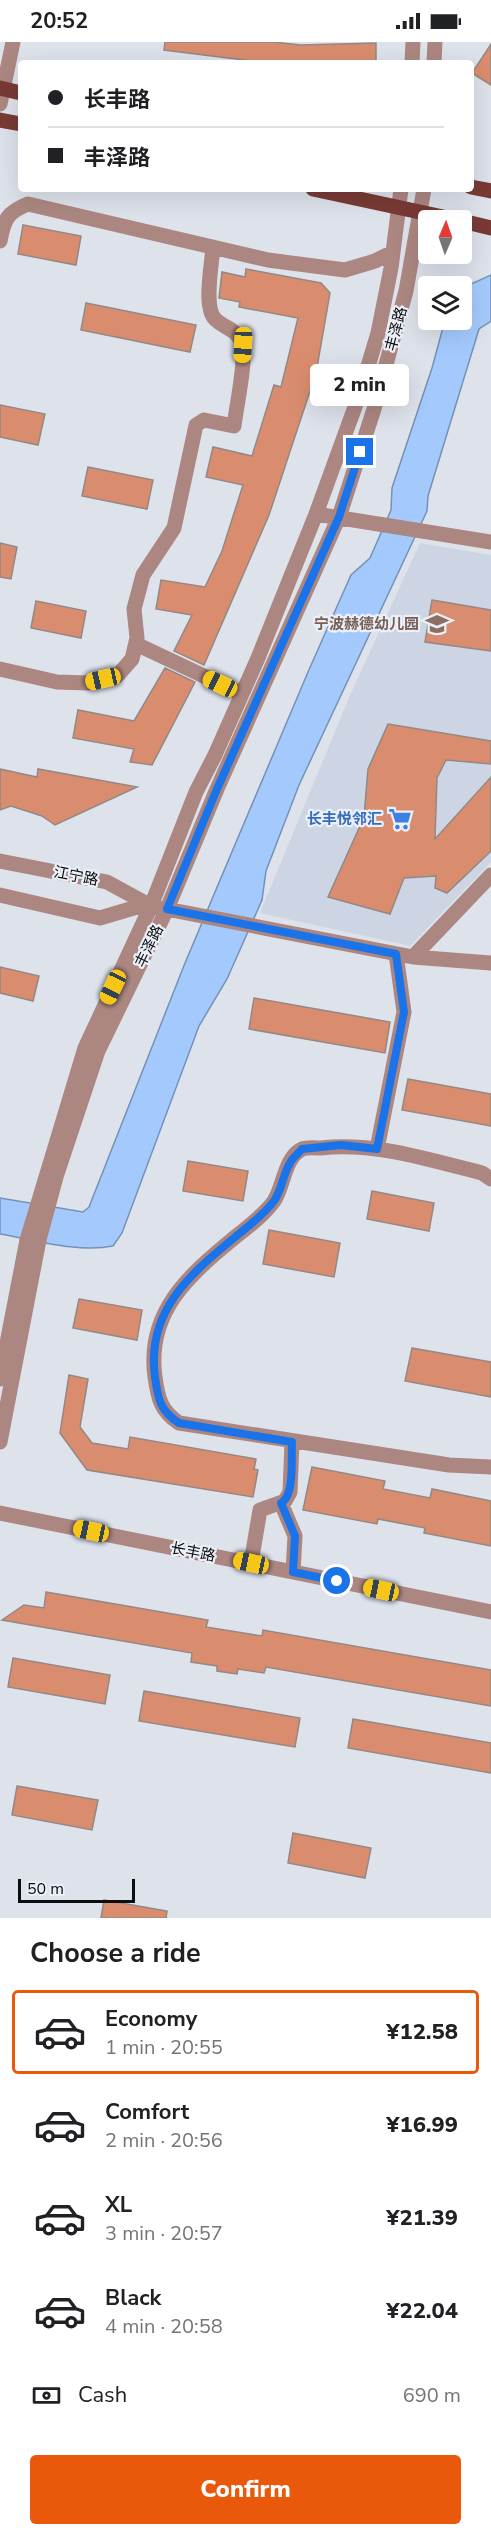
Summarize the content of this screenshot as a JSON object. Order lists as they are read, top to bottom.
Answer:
{
  "streets": {
    "street": ["丰泽路", "江宁路", "长丰路"]
  },
  "crossings": [
    ["丰泽路", "江宁路"]
  ],
  "places": {
    "school or university": ["宁波赫德幼儿园"],
    "supermarket": ["长丰悦邻汇"]
  },
  "scale_bar": "50 m",
  "north": "top",
  "page": {
    "status": "20:52",
    "banner": ["长丰路", "丰泽路"],
    "bubble": "2 min",
    "scale": "50 m",
    "heading": "Choose a ride",
    "list": [
      {
        "name": "Economy",
        "note": "1 min · 20:55",
        "value": "¥12.58"
      },
      {
        "name": "Comfort",
        "note": "2 min · 20:56",
        "value": "¥16.99"
      },
      {
        "name": "XL",
        "note": "3 min · 20:57",
        "value": "¥21.39"
      },
      {
        "name": "Black",
        "note": "4 min · 20:58",
        "value": "¥22.04"
      }
    ],
    "pay": ["Cash", "690 m"],
    "buttons": "Confirm"
  }
}
